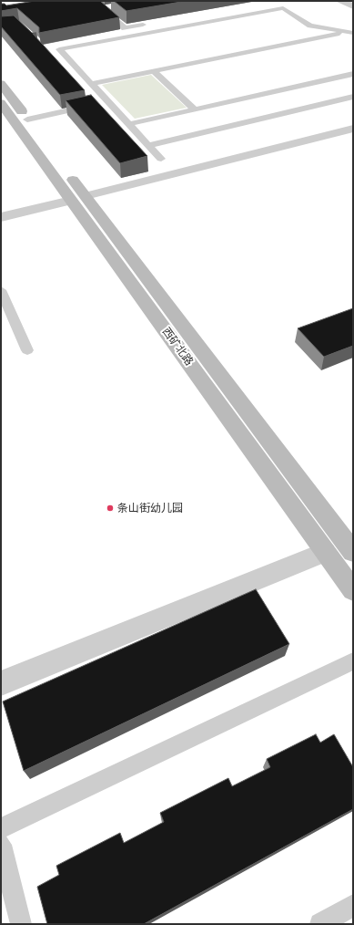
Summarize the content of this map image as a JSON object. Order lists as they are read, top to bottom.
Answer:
{
  "streets": {
    "main road": ["西矿北路"]
  },
  "places": ["条山街幼儿园"]
}
